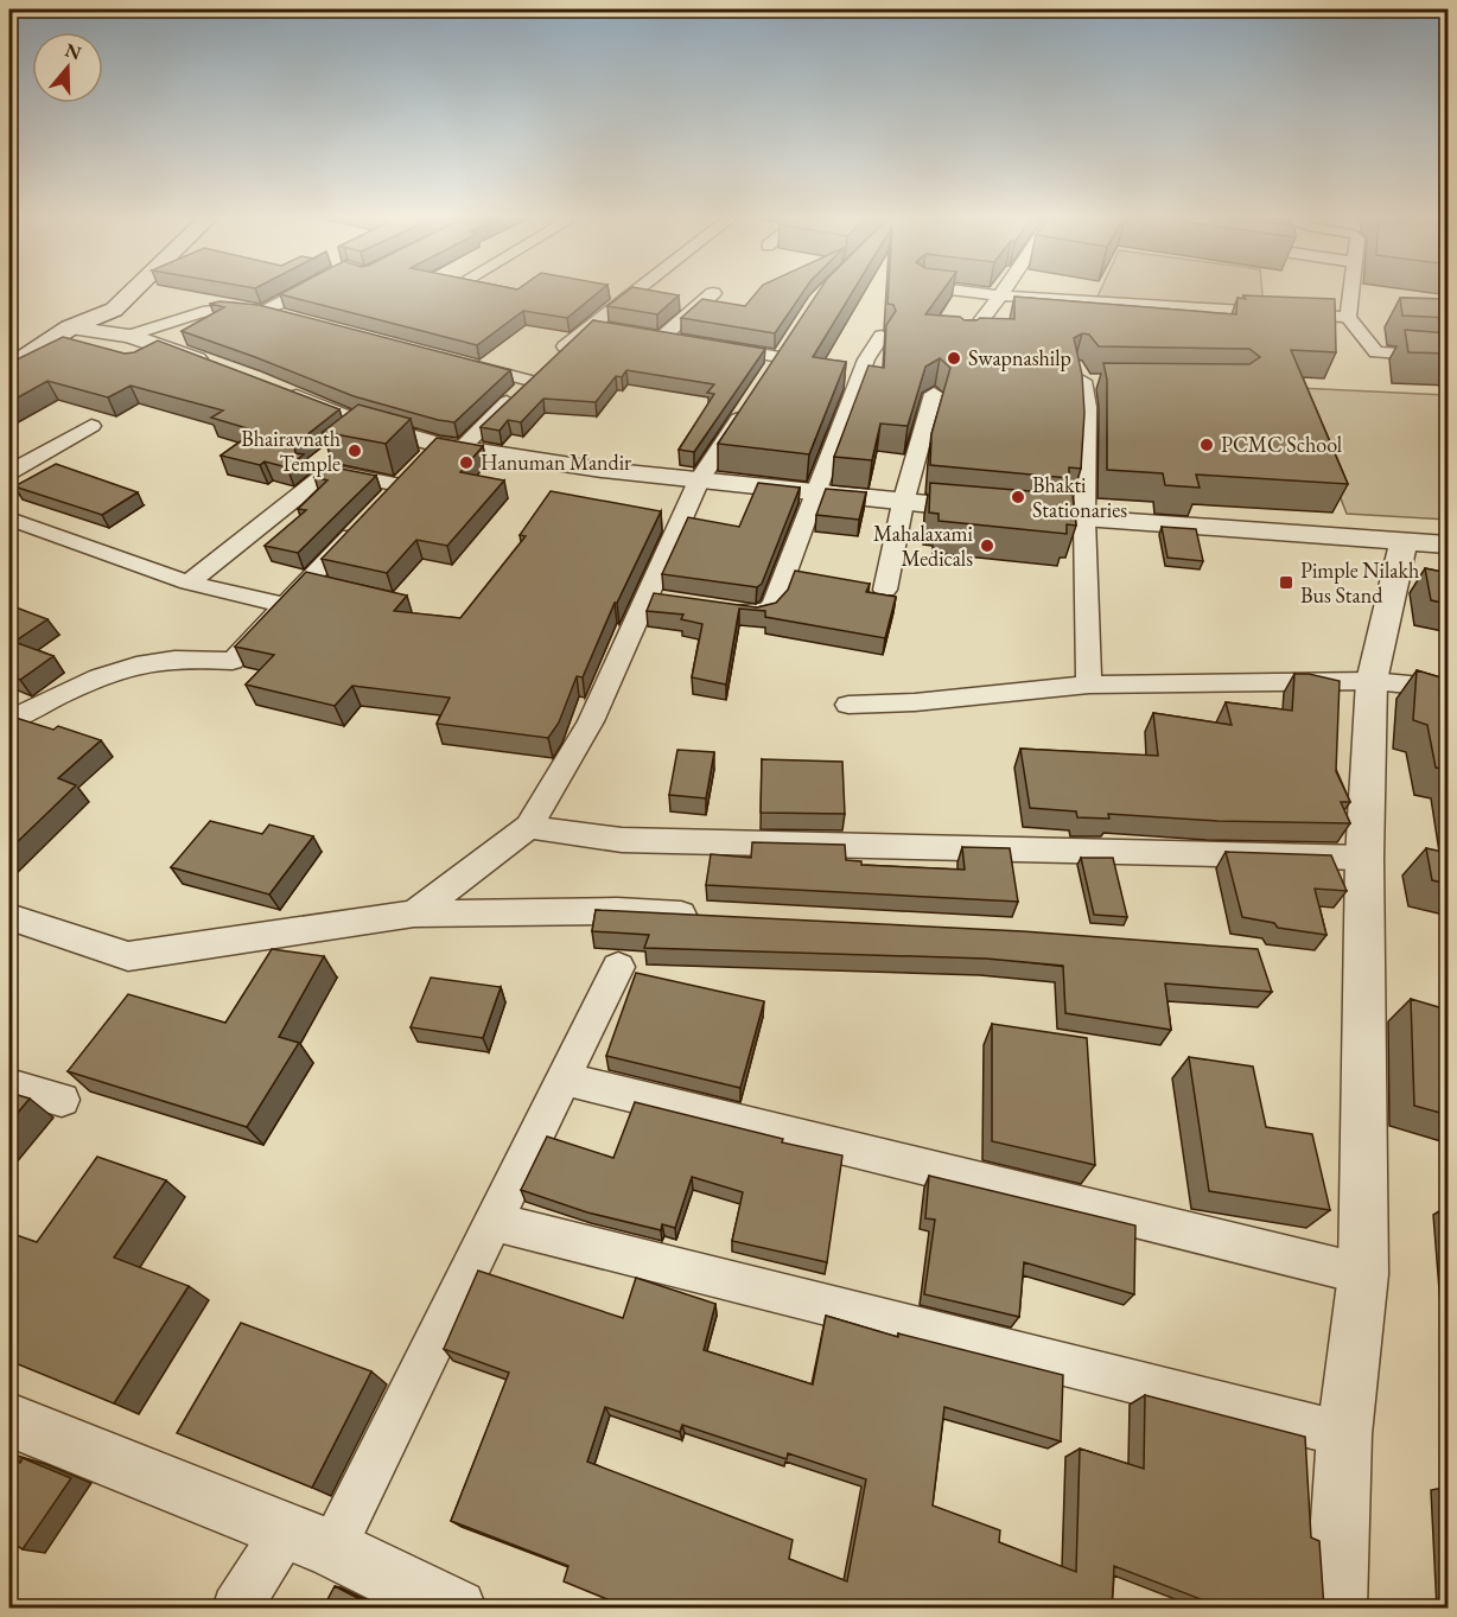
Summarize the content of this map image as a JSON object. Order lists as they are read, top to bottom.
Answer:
{
  "places": {
    "other": [
      "Swapnashilp",
      "PCMC School",
      "Bhairavnath Temple",
      "Hanuman Mandir",
      "Bhakti Stationaries",
      "Mahalaxami Medicals"
    ],
    "transit": ["Pimple Nilakh Bus Stand"]
  },
  "north": "top"
}
